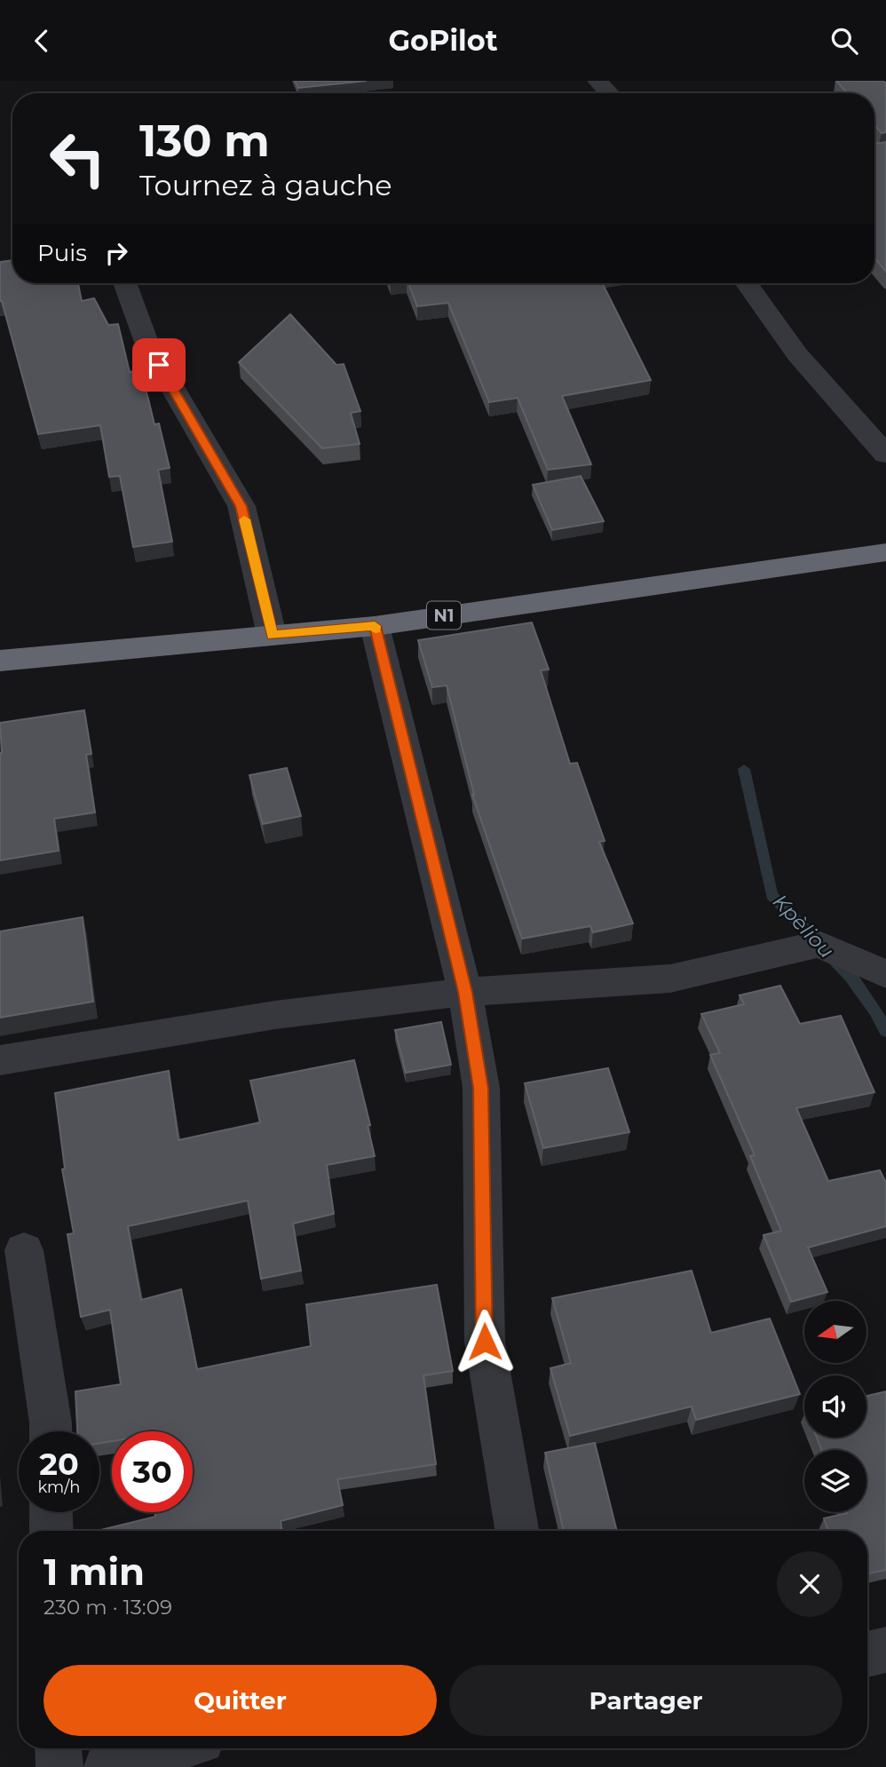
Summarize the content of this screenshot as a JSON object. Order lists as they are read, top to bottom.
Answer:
{
  "streets": {
    "highway": ["N1"]
  },
  "water": ["Kpèliou"],
  "north": "left",
  "page": {
    "header": "GoPilot",
    "turn": ["130 m", "Tournez à gauche"],
    "then": "Puis",
    "speed": "20 km/h",
    "limit": "30",
    "heading": ["1 min", "230 m · 13:09"],
    "buttons": ["Quitter", "Partager"]
  }
}
